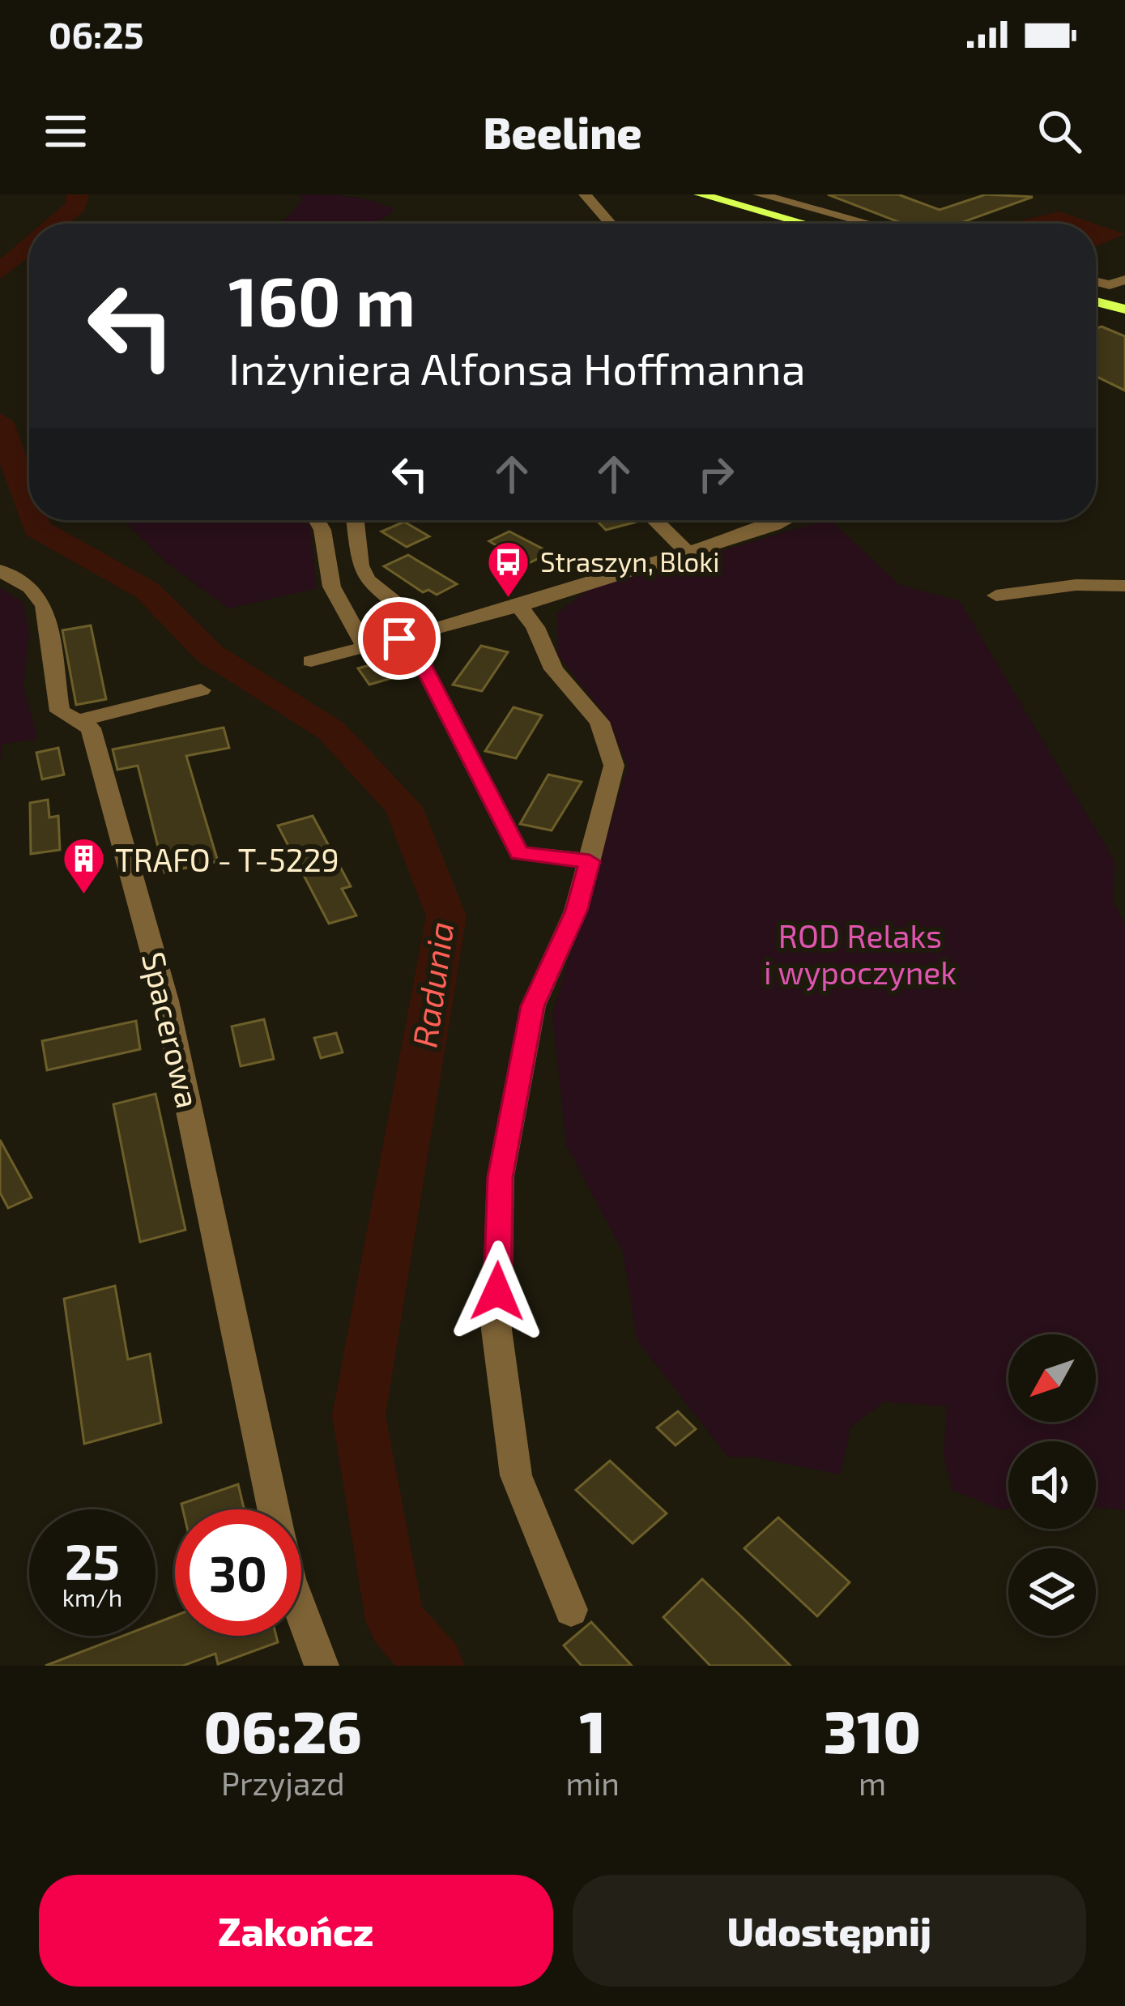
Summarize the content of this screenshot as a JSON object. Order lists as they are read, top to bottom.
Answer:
{
  "streets": {
    "street": ["Spacerowa"]
  },
  "water": ["Radunia"],
  "parks": ["ROD Relaks i wypoczynek"],
  "places": {
    "bus stop": ["Straszyn, Bloki"],
    "building": ["TRAFO - T-5229"]
  },
  "north": "bottom left",
  "page": {
    "status": "06:25",
    "header": "Beeline",
    "turn": ["160 m", "Inżyniera Alfonsa Hoffmanna"],
    "speed": "25 km/h",
    "limit": "30",
    "eta": [
      "06:26",
      "Przyjazd",
      "1",
      "min",
      "310",
      "m"
    ],
    "buttons": ["Zakończ", "Udostępnij"]
  }
}
